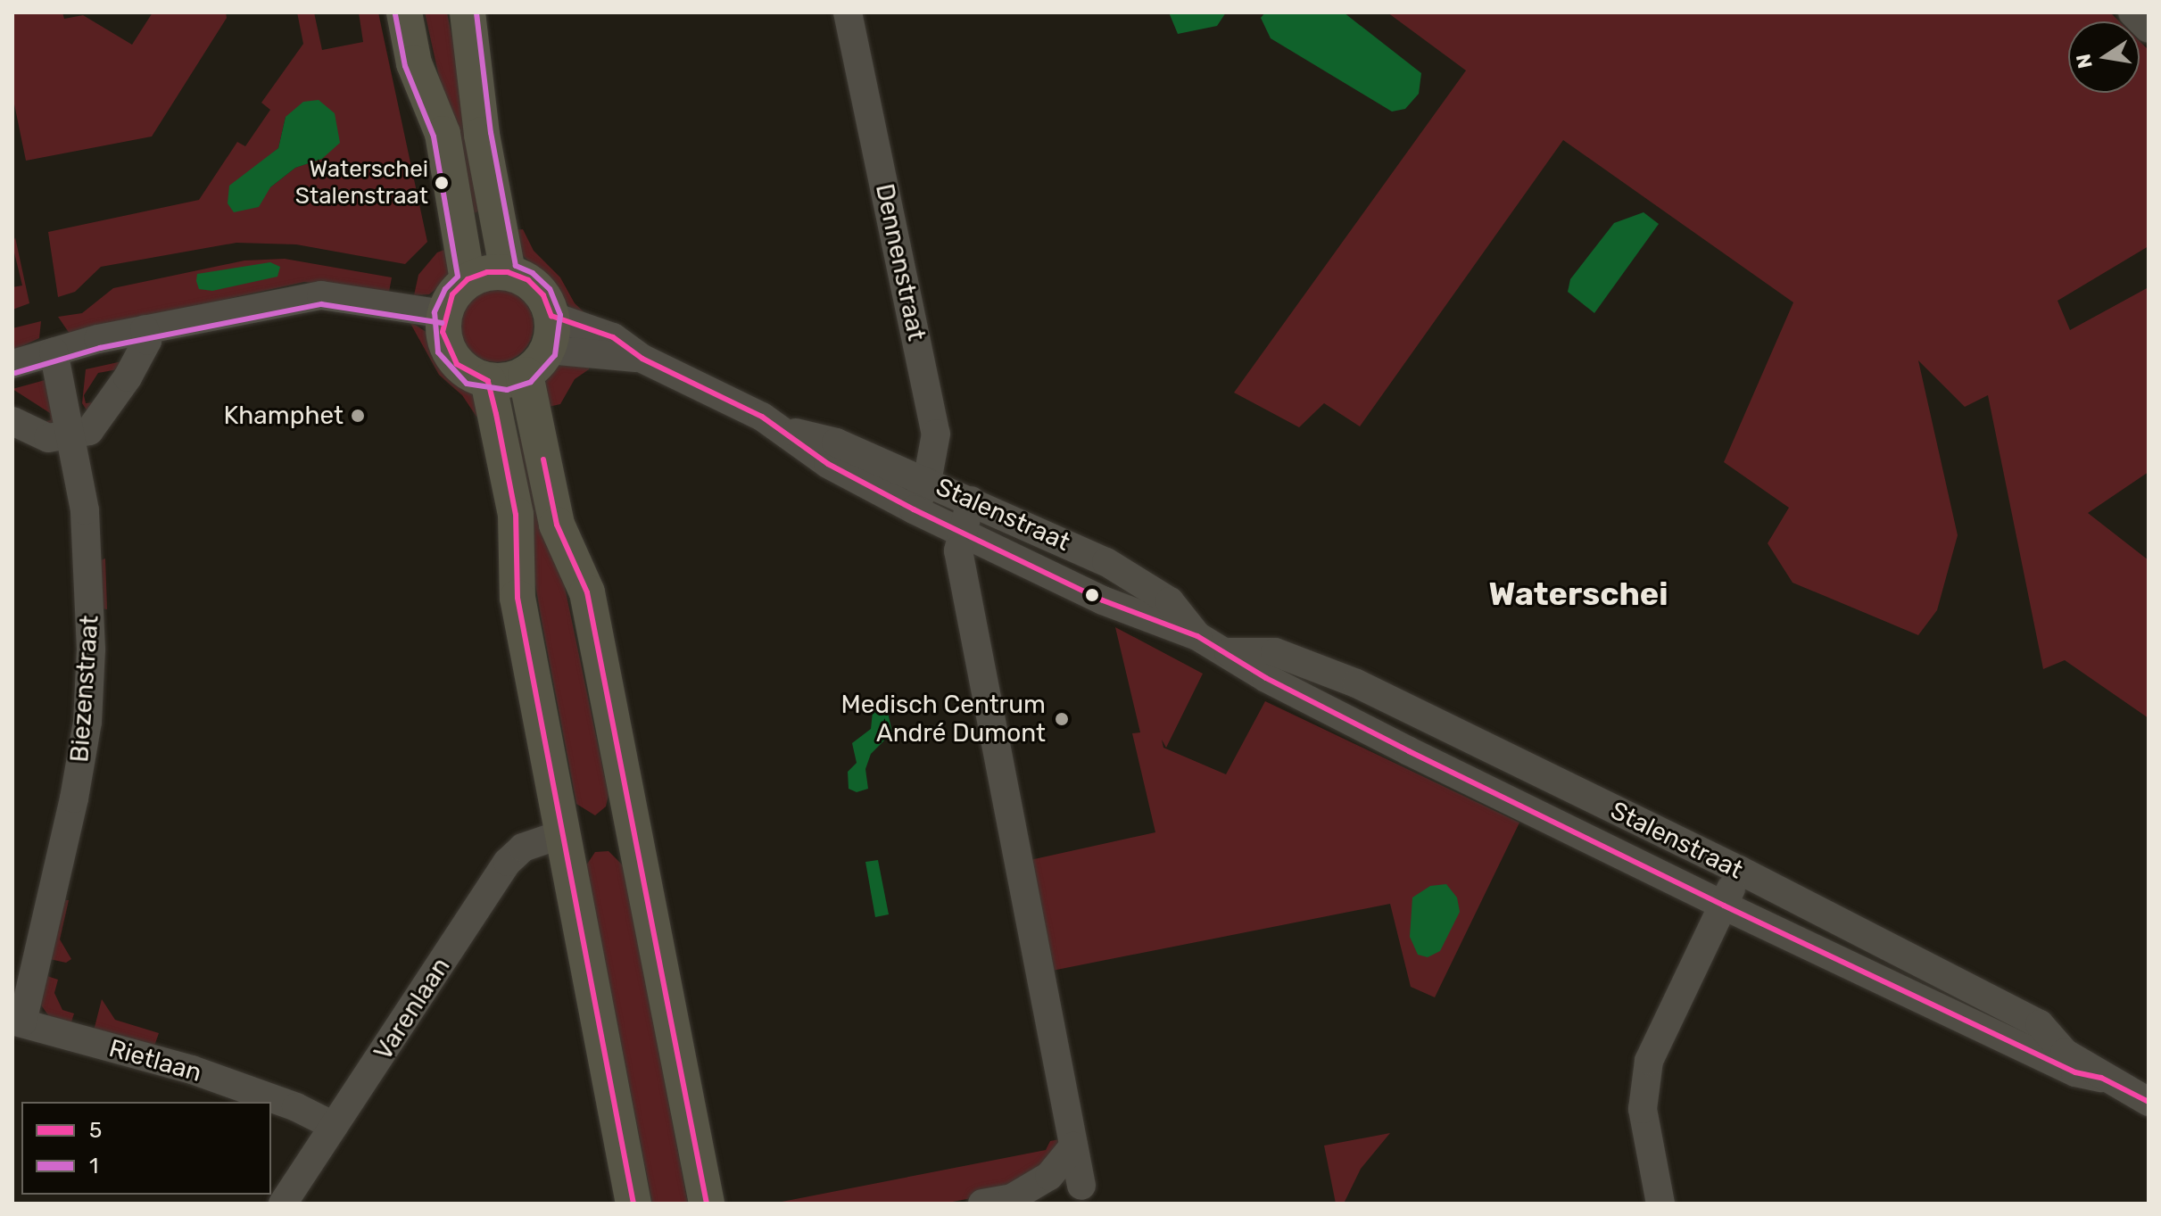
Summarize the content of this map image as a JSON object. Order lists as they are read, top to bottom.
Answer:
{
  "streets": {
    "street": [
      "Dennenstraat",
      "Stalenstraat",
      "Biezenstraat",
      "Varenlaan",
      "Rietlaan"
    ]
  },
  "crossings": [
    ["Dennenstraat", "Stalenstraat"],
    ["Biezenstraat", "Rietlaan"],
    ["Varenlaan", "Rietlaan"]
  ],
  "districts": ["Waterschei"],
  "places": ["Waterschei Stalenstraat", "Khamphet", "Medisch Centrum André Dumont"],
  "lines": ["transit line 1", "transit line 5"],
  "legend": ["5", "1"],
  "north": "left"
}
